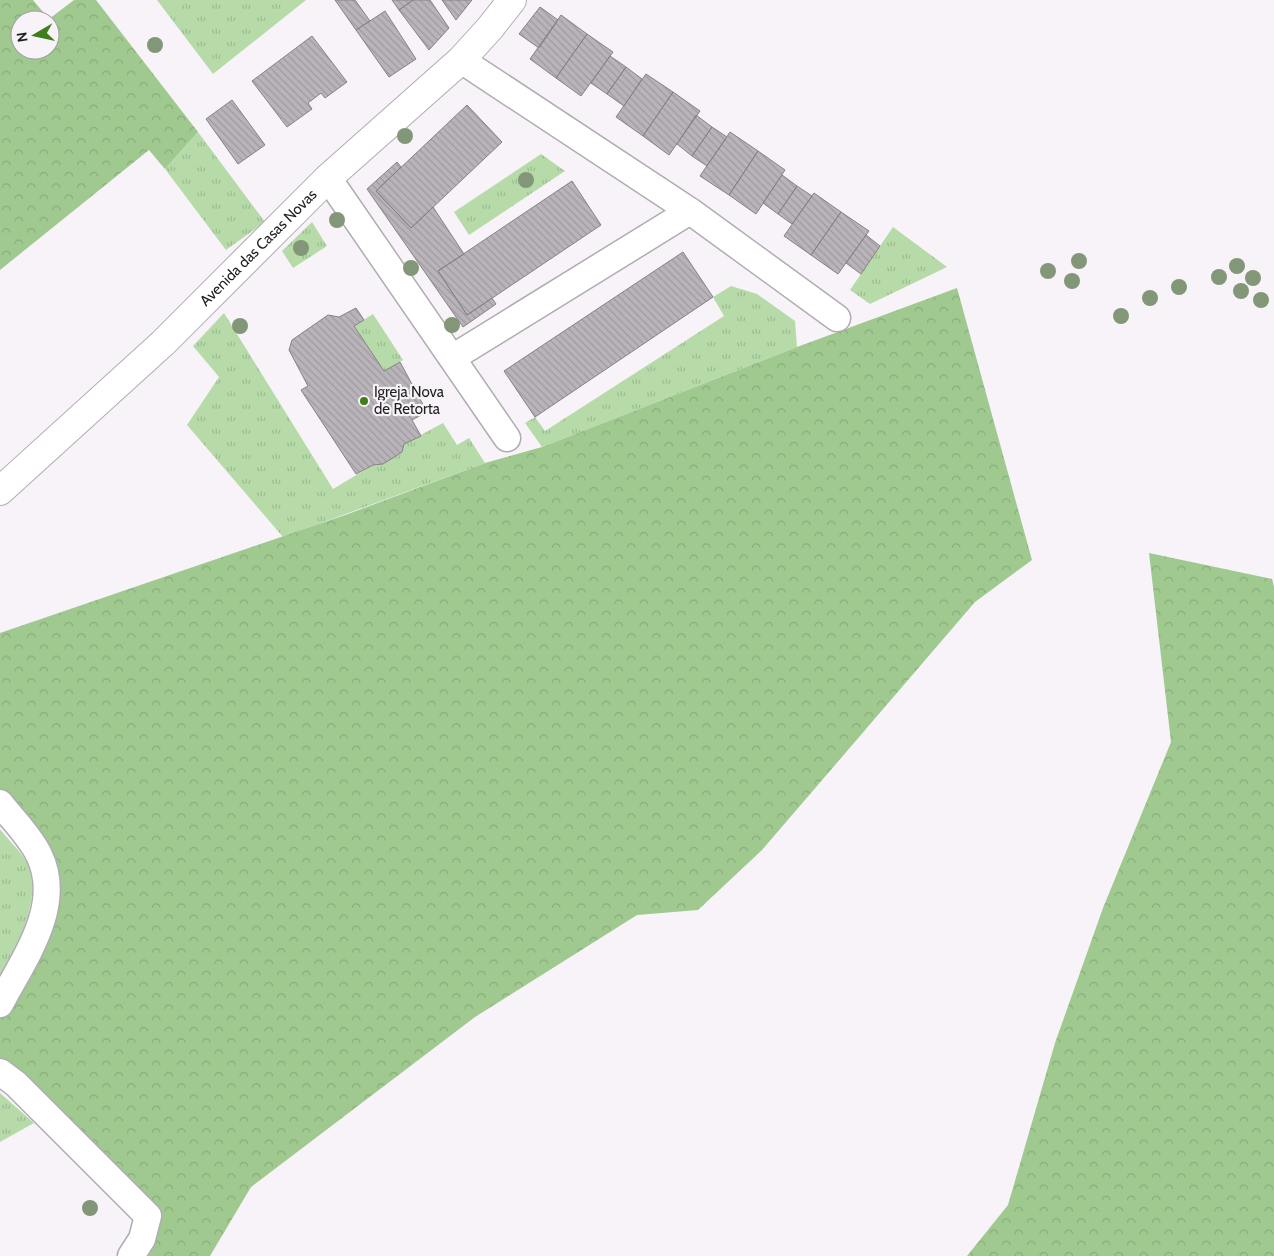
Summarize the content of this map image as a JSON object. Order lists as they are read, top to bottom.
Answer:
{
  "streets": {
    "street": ["Avenida das Casas Novas"]
  },
  "places": ["Igreja Nova de Retorta"],
  "north": "left"
}
